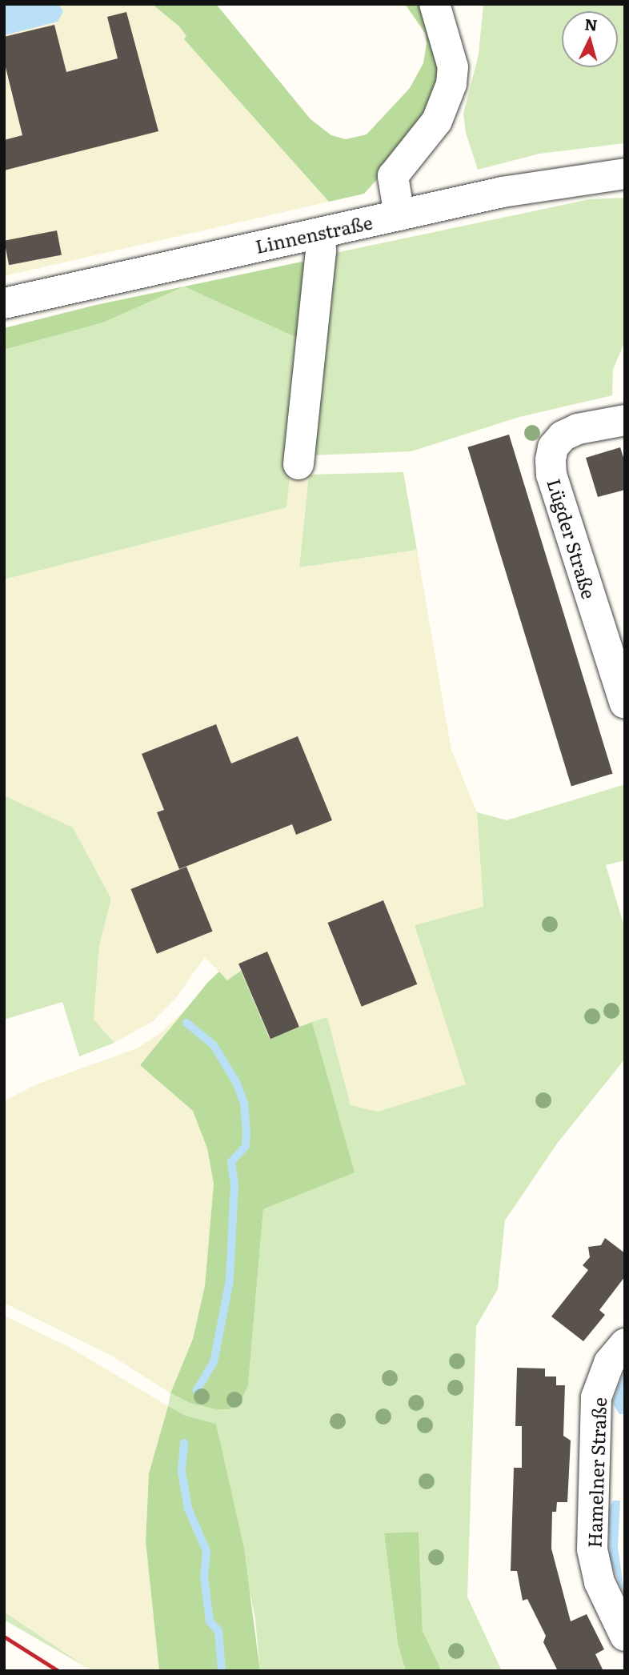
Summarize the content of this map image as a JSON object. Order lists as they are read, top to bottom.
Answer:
{
  "streets": {
    "street": ["Linnenstraße", "Lügder Straße", "Hamelner Straße"]
  },
  "north": "top"
}
